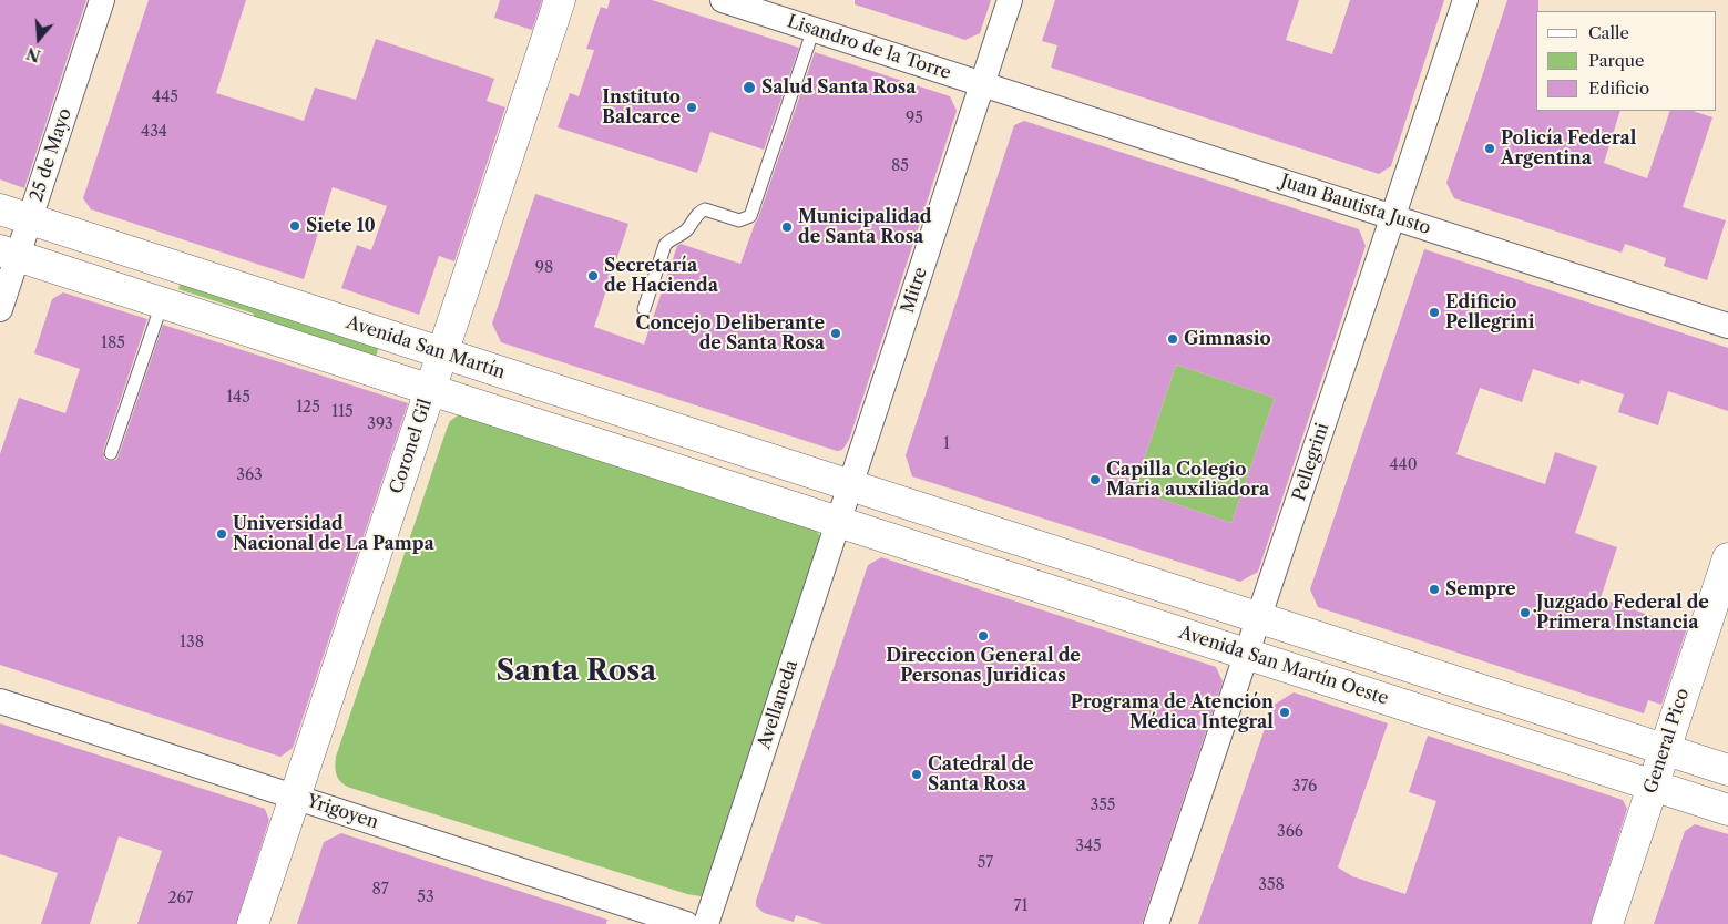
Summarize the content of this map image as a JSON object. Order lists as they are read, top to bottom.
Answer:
{
  "streets": {
    "main road": [
      "Avenida San Martín",
      "Coronel Gil",
      "Avenida San Martín Oeste",
      "General Pico"
    ],
    "street": [
      "Lisandro de la Torre",
      "25 de Mayo",
      "Juan Bautista Justo",
      "Mitre",
      "Pellegrini",
      "Avellaneda",
      "Yrigoyen"
    ]
  },
  "crossings": [
    ["Lisandro de la Torre", "Juan Bautista Justo"],
    ["Lisandro de la Torre", "Mitre"],
    ["25 de Mayo", "Avenida San Martín"],
    ["Juan Bautista Justo", "Mitre"],
    ["Juan Bautista Justo", "Pellegrini"],
    ["Mitre", "Avenida San Martín"],
    ["Mitre", "Avellaneda"],
    ["Avenida San Martín", "Coronel Gil"],
    ["Avenida San Martín", "Avellaneda"],
    ["Coronel Gil", "Yrigoyen"],
    ["Pellegrini", "Avenida San Martín Oeste"],
    ["Avenida San Martín Oeste", "Avellaneda"],
    ["Avenida San Martín Oeste", "General Pico"]
  ],
  "districts": ["Santa Rosa"],
  "places": [
    "Salud Santa Rosa",
    "Instituto Balcarce",
    "Policía Federal Argentina",
    "Siete 10",
    "Municipalidad de Santa Rosa",
    "Secretaría de Hacienda",
    "Edificio Pellegrini",
    "Concejo Deliberante de Santa Rosa",
    "Gimnasio",
    "Capilla Colegio Maria auxiliadora",
    "Universidad Nacional de La Pampa",
    "Sempre",
    "Juzgado Federal de Primera Instancia",
    "Direccion General de Personas Juridicas",
    "Programa de Atención Médica Integral",
    "Catedral de Santa Rosa"
  ],
  "house_numbers": [
    "445",
    "95",
    "434",
    "85",
    "98",
    "185",
    "145",
    "125",
    "115",
    "393",
    "1",
    "440",
    "363",
    "138",
    "376",
    "355",
    "366",
    "345",
    "57",
    "358",
    "87",
    "53",
    "267",
    "71"
  ],
  "legend": ["Calle", "Parque", "Edificio"],
  "north": "bottom"
}
